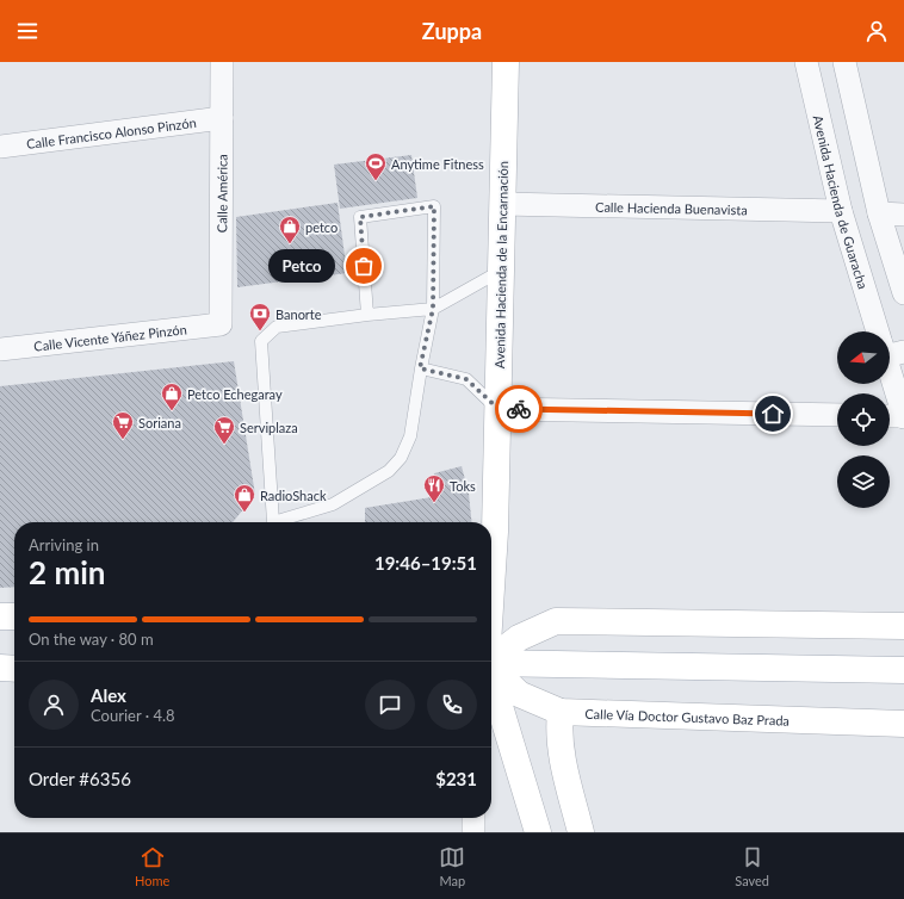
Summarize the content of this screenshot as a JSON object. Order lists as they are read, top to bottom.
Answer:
{
  "streets": {
    "main road": ["Avenida Hacienda de la Encarnación", "Calle Vía Doctor Gustavo Baz Prada"],
    "street": [
      "Calle Francisco Alonso Pinzón",
      "Calle América",
      "Avenida Hacienda de Guaracha",
      "Calle Hacienda Buenavista",
      "Calle Vicente Yáñez Pinzón"
    ]
  },
  "crossings": [
    ["Calle Francisco Alonso Pinzón", "Calle América"],
    ["Calle América", "Calle Vicente Yáñez Pinzón"],
    ["Avenida Hacienda de Guaracha", "Calle Hacienda Buenavista"],
    ["Calle Hacienda Buenavista", "Avenida Hacienda de la Encarnación"]
  ],
  "places": {
    "sports": ["Anytime Fitness"],
    "shop": ["petco", "Petco Echegaray", "RadioShack"],
    "other": ["Petco"],
    "bank": ["Banorte"],
    "supermarket": ["Soriana", "Serviplaza"],
    "restaurant": ["Toks"]
  },
  "north": "left",
  "page": {
    "header": "Zuppa",
    "bubble": "Petco",
    "heading": ["2 min", "Arriving in", "19:46–19:51"],
    "panel": [
      "Alex",
      "Courier · 4.8",
      "Order #6356",
      "$231"
    ],
    "bar": "On the way · 80 m",
    "tabs": ["Home", "Map", "Saved"]
  }
}
